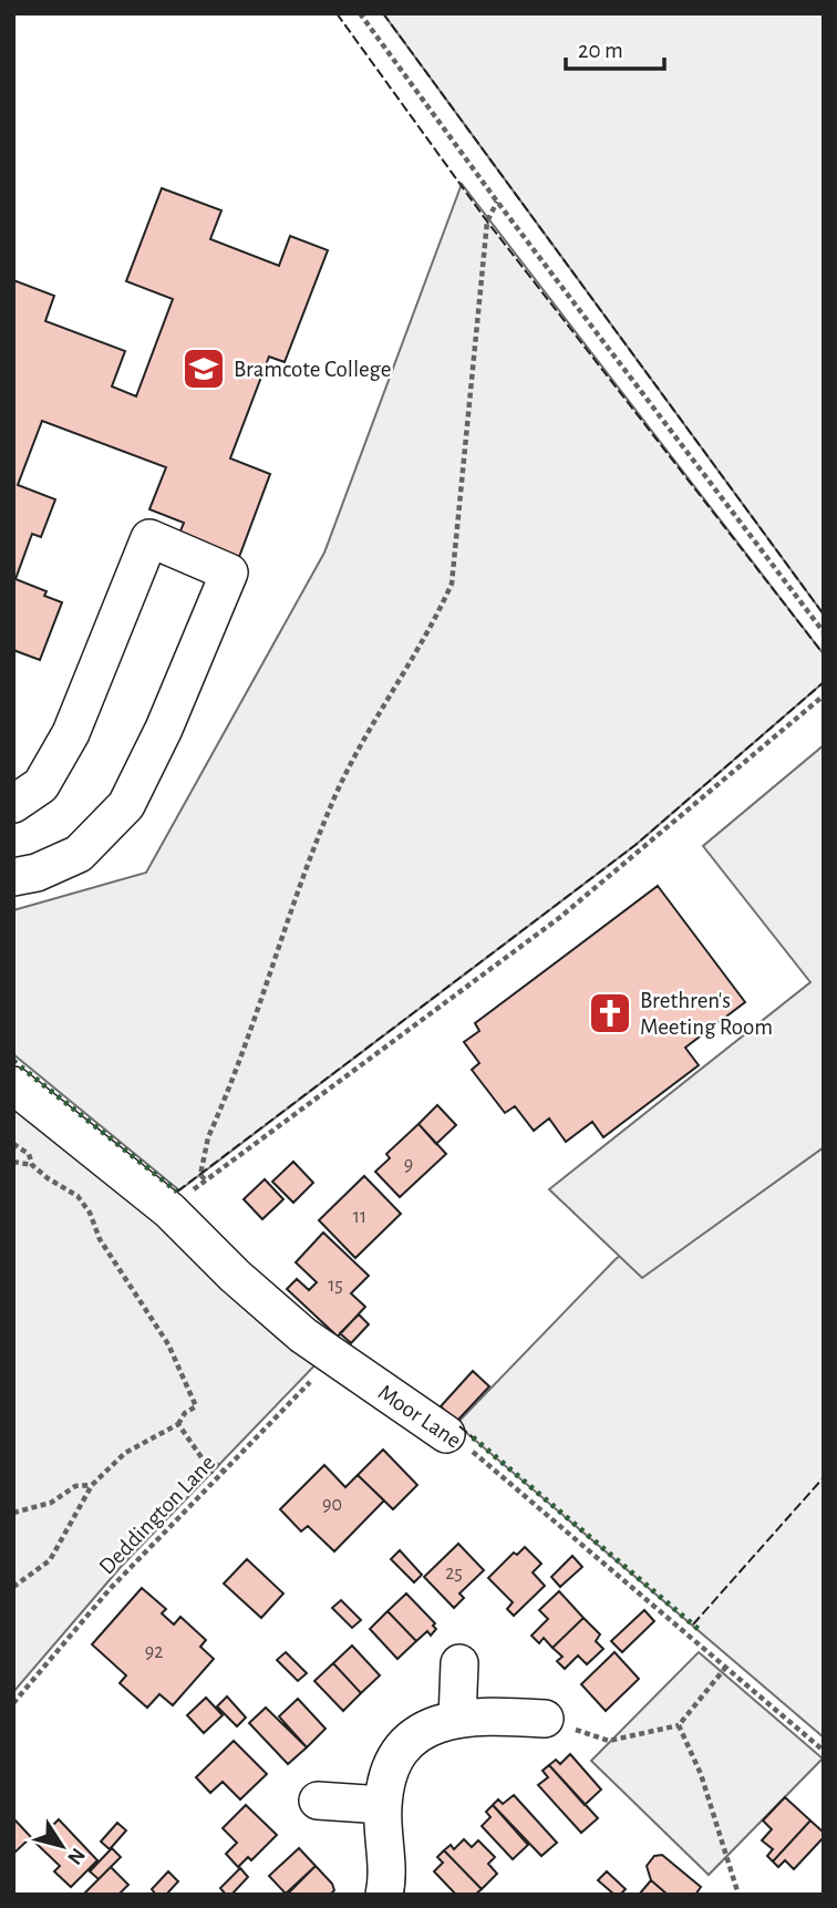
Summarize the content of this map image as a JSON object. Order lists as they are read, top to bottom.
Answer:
{
  "streets": {
    "street": ["Moor Lane"],
    "path": ["Deddington Lane"]
  },
  "crossings": [
    ["Moor Lane", "Deddington Lane"]
  ],
  "places": {
    "school or university": ["Bramcote College"],
    "church": ["Brethren's Meeting Room"]
  },
  "house_numbers": [
    "9",
    "11",
    "15",
    "90",
    "25",
    "92"
  ],
  "scale_bar": "20 m",
  "north": "bottom right"
}
